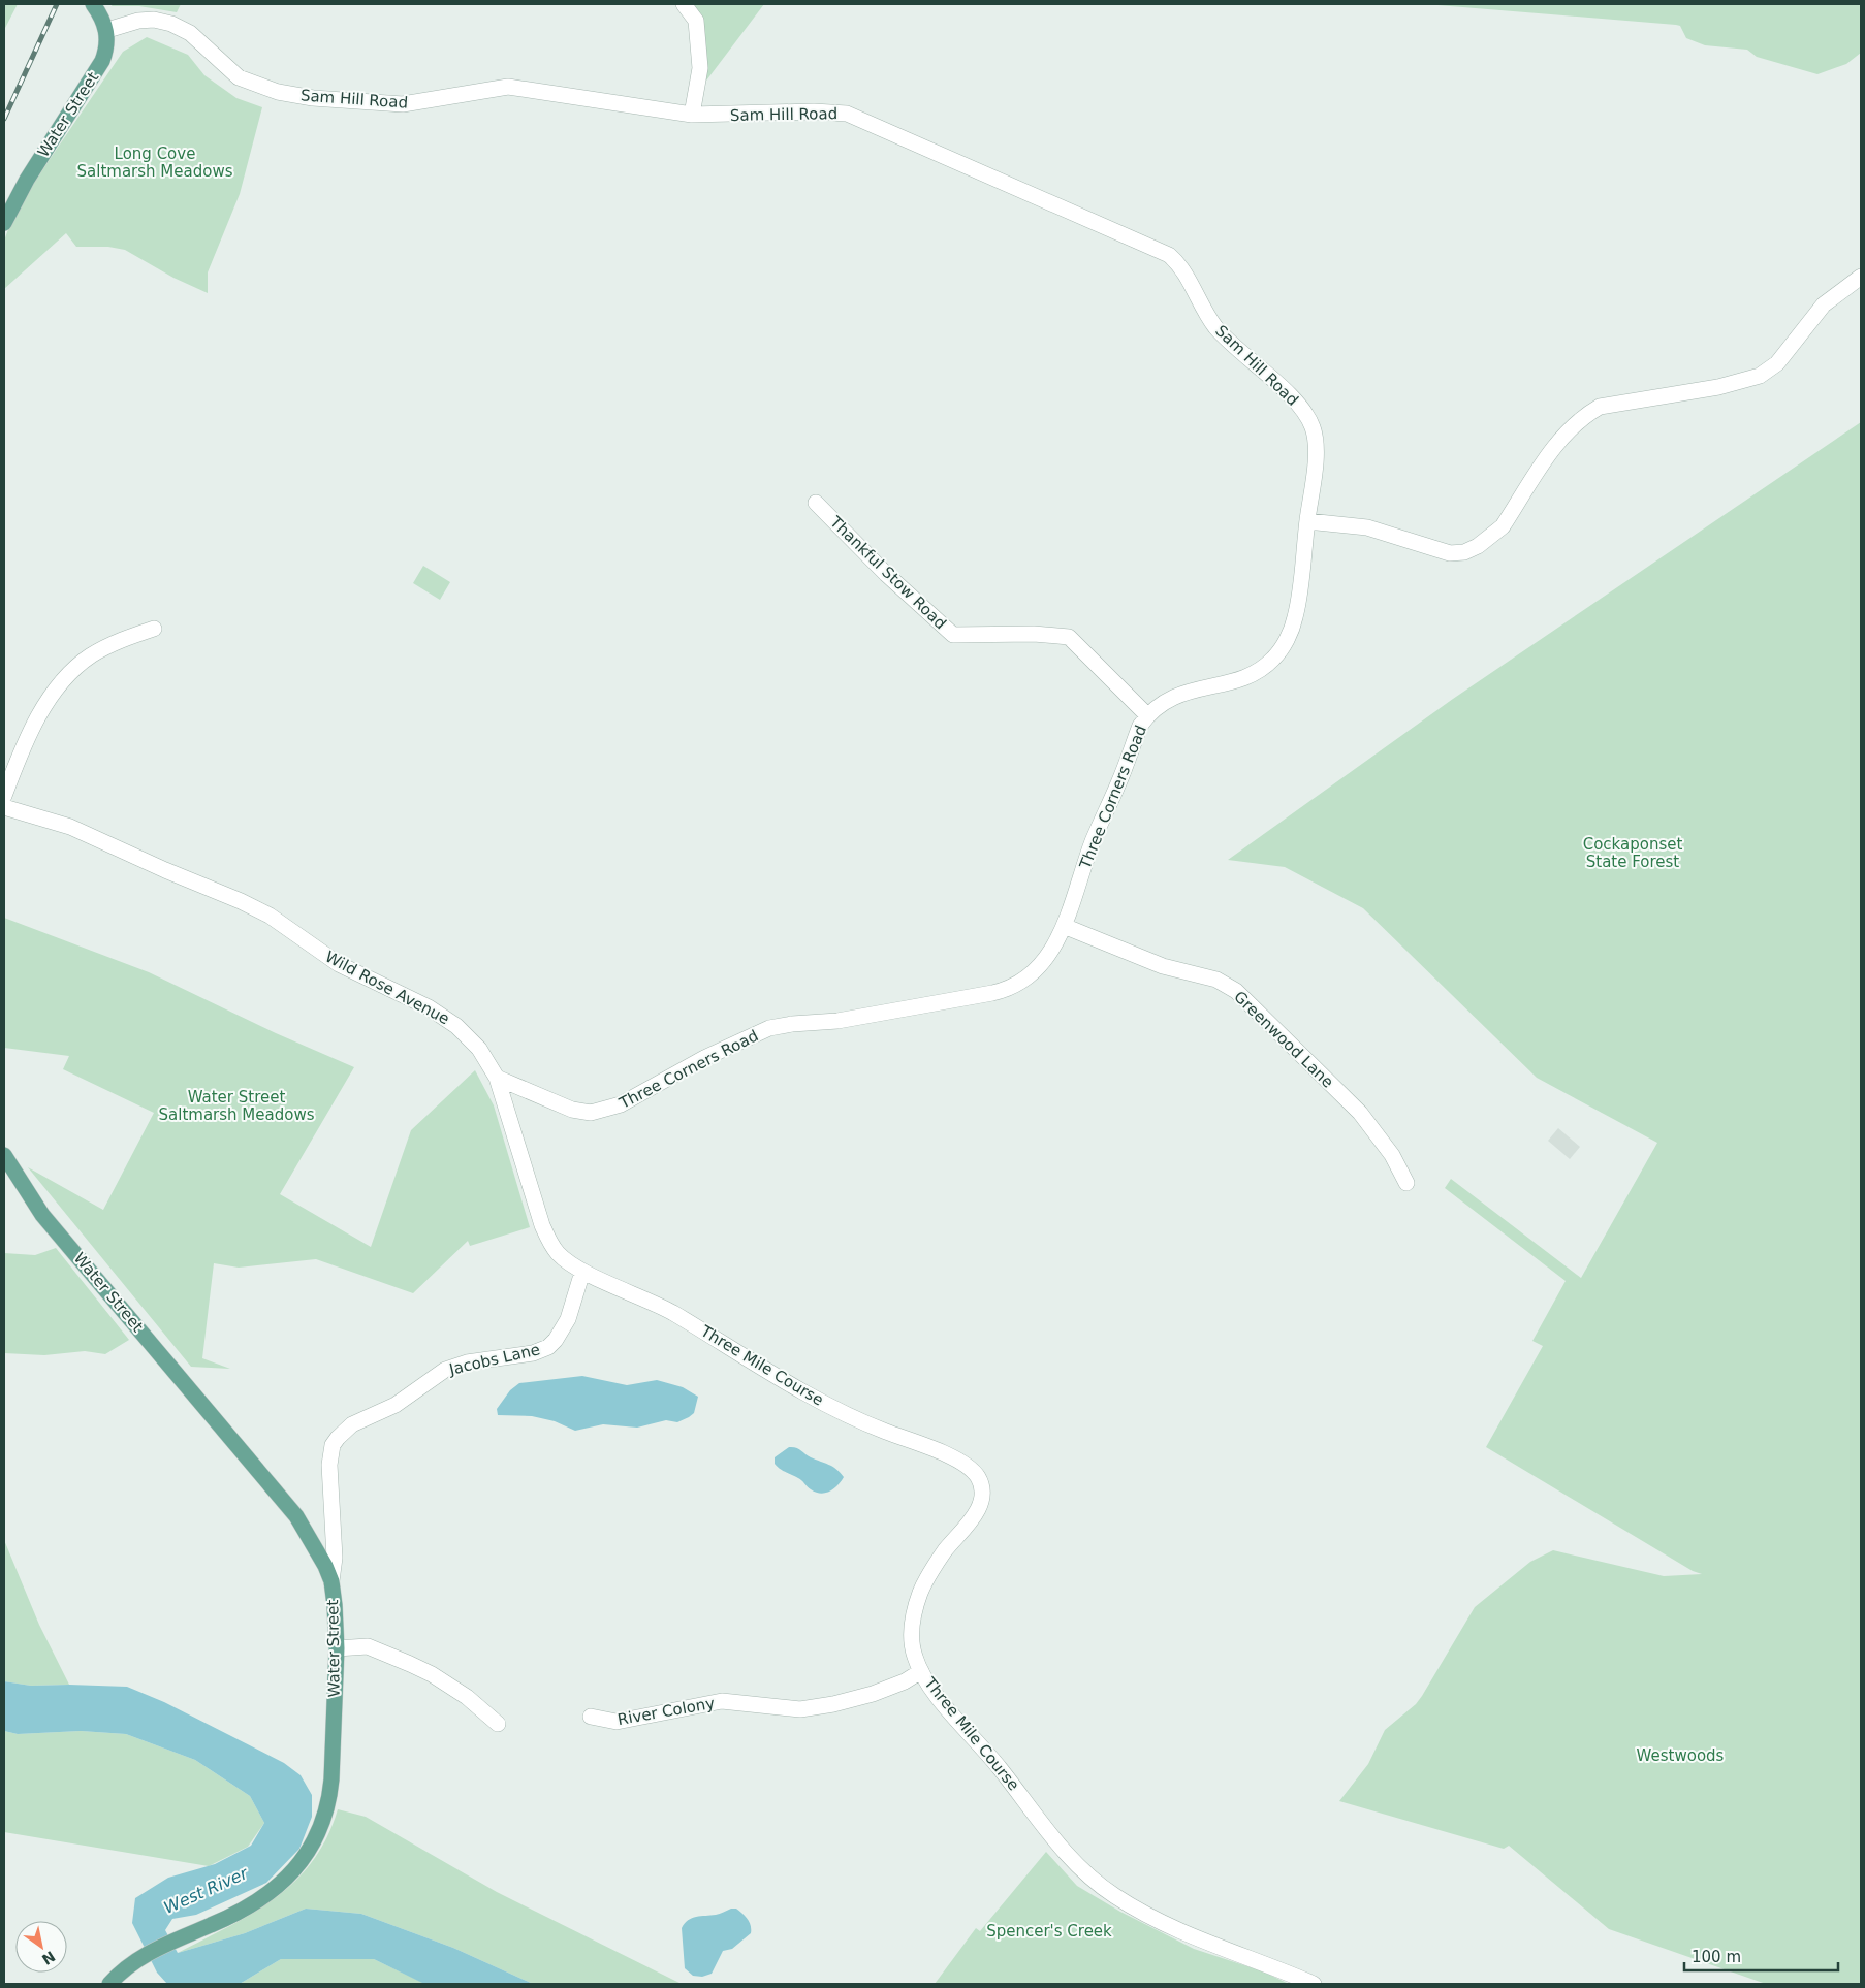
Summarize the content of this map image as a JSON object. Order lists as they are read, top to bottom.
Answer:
{
  "streets": {
    "main road": ["Water Street"],
    "street": [
      "Sam Hill Road",
      "Thankful Stow Road",
      "Three Corners Road",
      "Wild Rose Avenue",
      "Greenwood Lane",
      "Jacobs Lane",
      "Three Mile Course",
      "River Colony"
    ]
  },
  "crossings": [
    ["Sam Hill Road", "Water Street"],
    ["Sam Hill Road", "Three Corners Road"],
    ["Water Street", "Jacobs Lane"],
    ["Thankful Stow Road", "Three Corners Road"],
    ["Three Corners Road", "Wild Rose Avenue"],
    ["Three Corners Road", "Greenwood Lane"],
    ["Wild Rose Avenue", "Jacobs Lane"],
    ["Wild Rose Avenue", "Three Mile Course"],
    ["Jacobs Lane", "Three Mile Course"],
    ["Three Mile Course", "River Colony"]
  ],
  "water": ["West River"],
  "parks": [
    "Long Cove Saltmarsh Meadows",
    "Cockaponset State Forest",
    "Water Street Saltmarsh Meadows",
    "Westwoods",
    "Spencer's Creek"
  ],
  "scale_bar": "100 m",
  "north": "bottom right"
}
